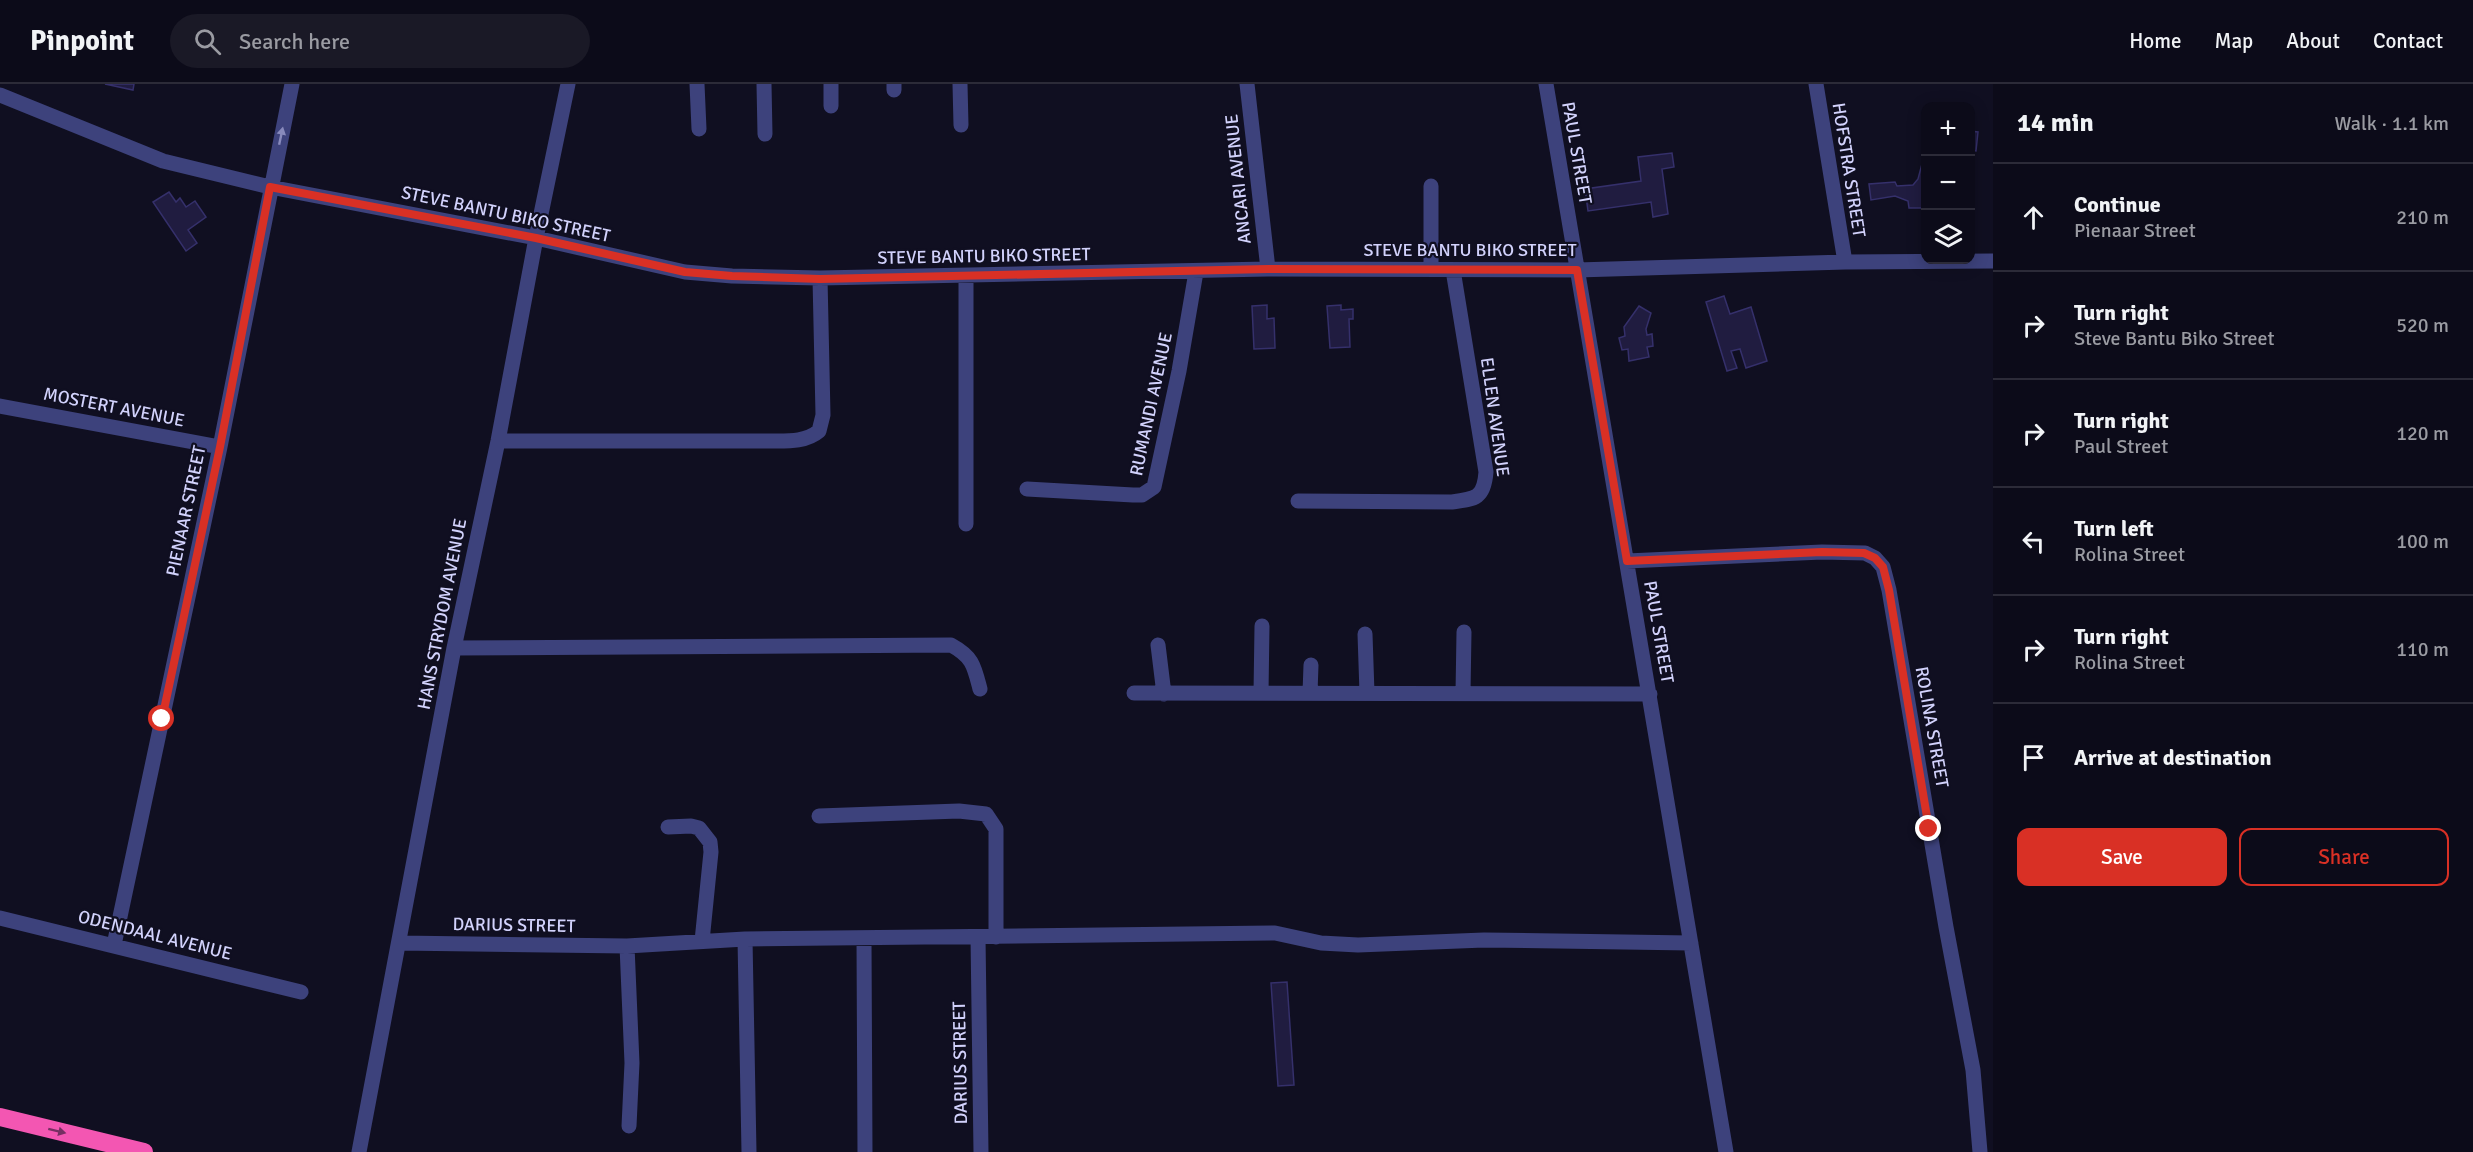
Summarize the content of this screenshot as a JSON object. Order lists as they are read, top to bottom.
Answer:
{
  "streets": {
    "street": [
      "PAUL STREET",
      "HOFSTRA STREET",
      "ANCARI AVENUE",
      "STEVE BANTU BIKO STREET",
      "RUMANDI AVENUE",
      "MOSTERT AVENUE",
      "ELLEN AVENUE",
      "PIENAAR STREET",
      "HANS STRYDOM AVENUE",
      "ROLINA STREET",
      "DARIUS STREET",
      "ODENDAAL AVENUE"
    ]
  },
  "crossings": [
    ["PAUL STREET", "STEVE BANTU BIKO STREET"],
    ["PAUL STREET", "ROLINA STREET"],
    ["PAUL STREET", "DARIUS STREET"],
    ["HOFSTRA STREET", "STEVE BANTU BIKO STREET"],
    ["ANCARI AVENUE", "STEVE BANTU BIKO STREET"],
    ["STEVE BANTU BIKO STREET", "RUMANDI AVENUE"],
    ["STEVE BANTU BIKO STREET", "ELLEN AVENUE"],
    ["STEVE BANTU BIKO STREET", "PIENAAR STREET"],
    ["STEVE BANTU BIKO STREET", "HANS STRYDOM AVENUE"],
    ["MOSTERT AVENUE", "PIENAAR STREET"],
    ["PIENAAR STREET", "ODENDAAL AVENUE"],
    ["HANS STRYDOM AVENUE", "DARIUS STREET"]
  ],
  "page": {
    "header": "Pinpoint",
    "search": "Search here",
    "nav": [
      "Home",
      "Map",
      "About",
      "Contact"
    ],
    "heading": ["14 min", "Walk · 1.1 km"],
    "map_buttons": ["+", "−"],
    "list": [
      ["Continue", "Pienaar Street", "210 m"],
      ["Turn right", "Steve Bantu Biko Street", "520 m"],
      ["Turn right", "Paul Street", "120 m"],
      ["Turn left", "Rolina Street", "100 m"],
      ["Turn right", "Rolina Street", "110 m"],
      "Arrive at destination"
    ],
    "buttons": ["Save", "Share"]
  }
}
